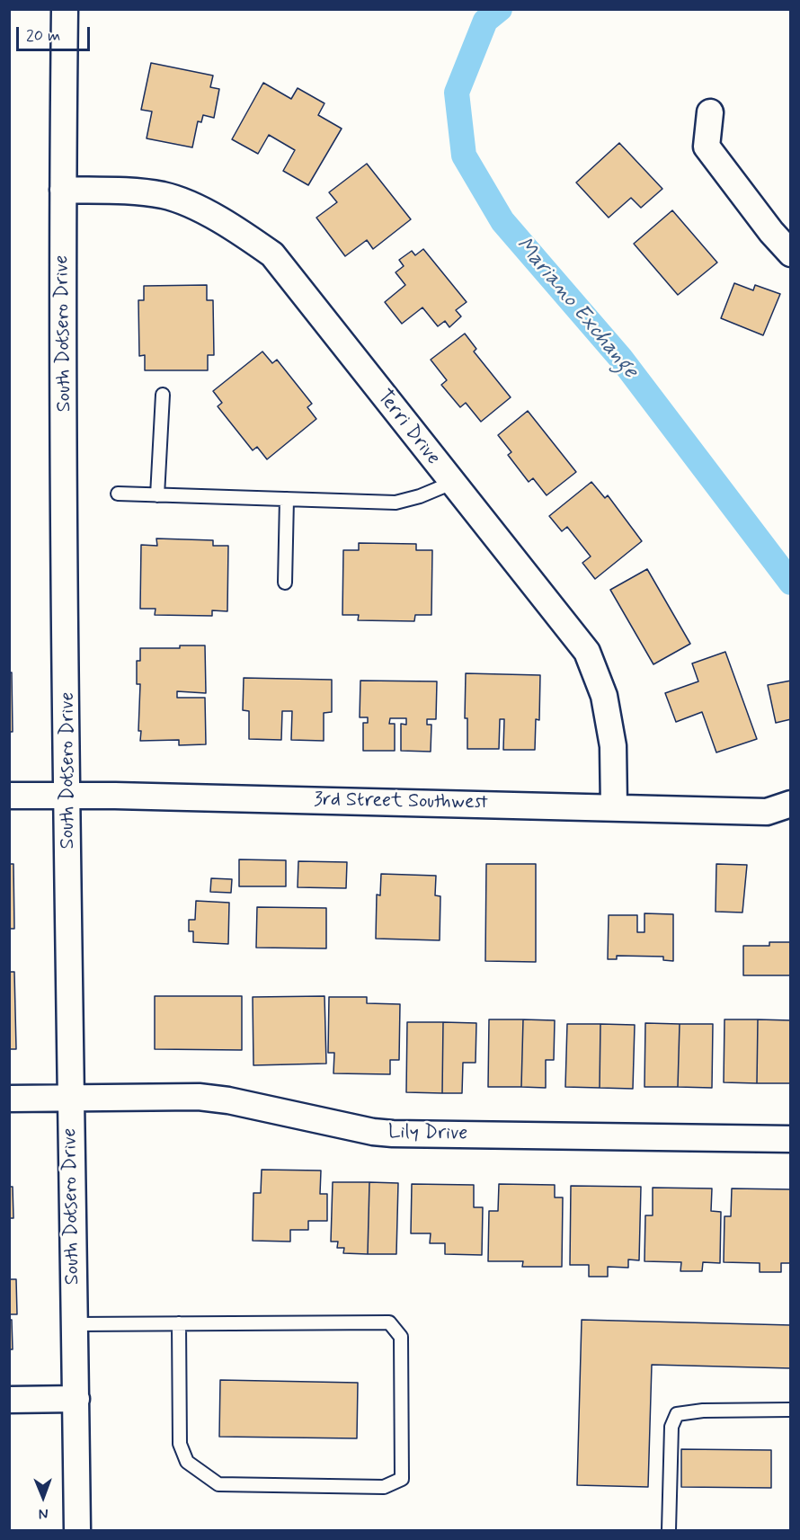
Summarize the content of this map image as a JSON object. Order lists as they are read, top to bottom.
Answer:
{
  "streets": {
    "street": [
      "South Dotsero Drive",
      "Terri Drive",
      "3rd Street Southwest",
      "Lily Drive"
    ]
  },
  "crossings": [
    ["South Dotsero Drive", "Terri Drive"],
    ["South Dotsero Drive", "3rd Street Southwest"],
    ["South Dotsero Drive", "Lily Drive"],
    ["Terri Drive", "3rd Street Southwest"]
  ],
  "water": ["Mariano Exchange"],
  "scale_bar": "20 m",
  "north": "bottom"
}
